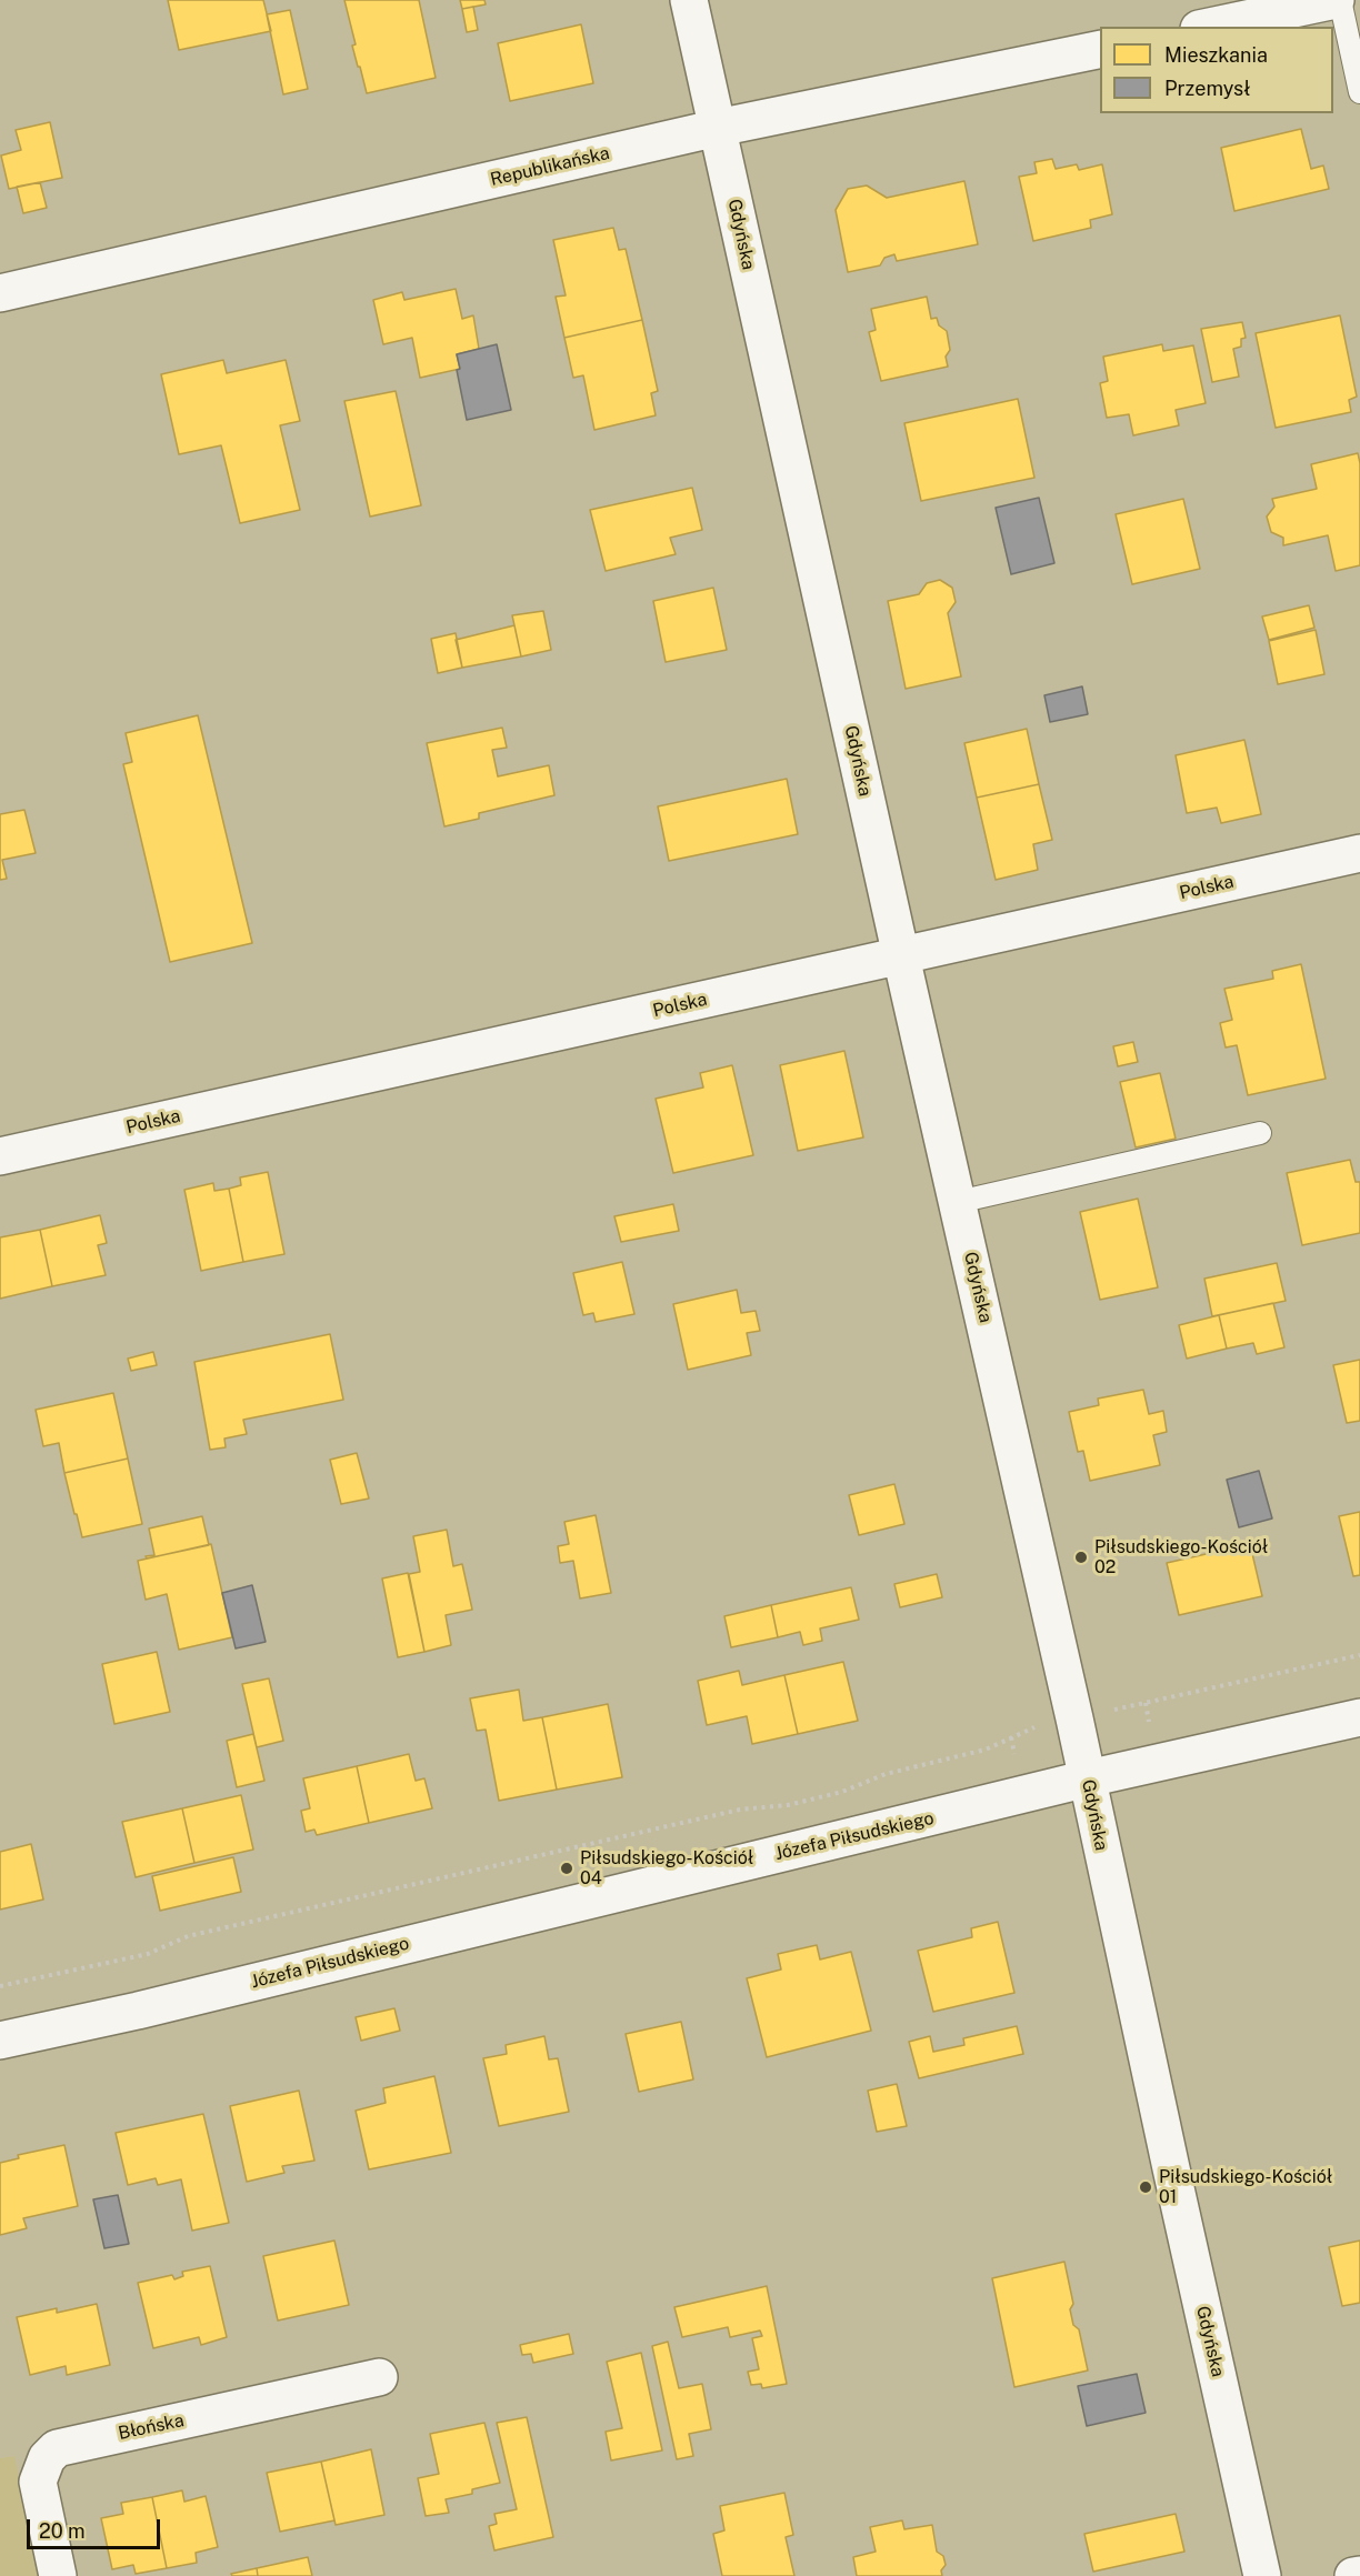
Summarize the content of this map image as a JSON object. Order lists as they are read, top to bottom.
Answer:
{
  "streets": {
    "street": [
      "Republikańska",
      "Gdyńska",
      "Polska",
      "Józefa Piłsudskiego",
      "Błońska"
    ]
  },
  "crossings": [
    ["Republikańska", "Gdyńska"],
    ["Gdyńska", "Polska"],
    ["Gdyńska", "Józefa Piłsudskiego"]
  ],
  "places": ["Piłsudskiego-Kościół 02", "Piłsudskiego-Kościół 04", "Piłsudskiego-Kościół 01"],
  "legend": ["Mieszkania", "Przemysł"],
  "scale_bar": "20 m"
}
